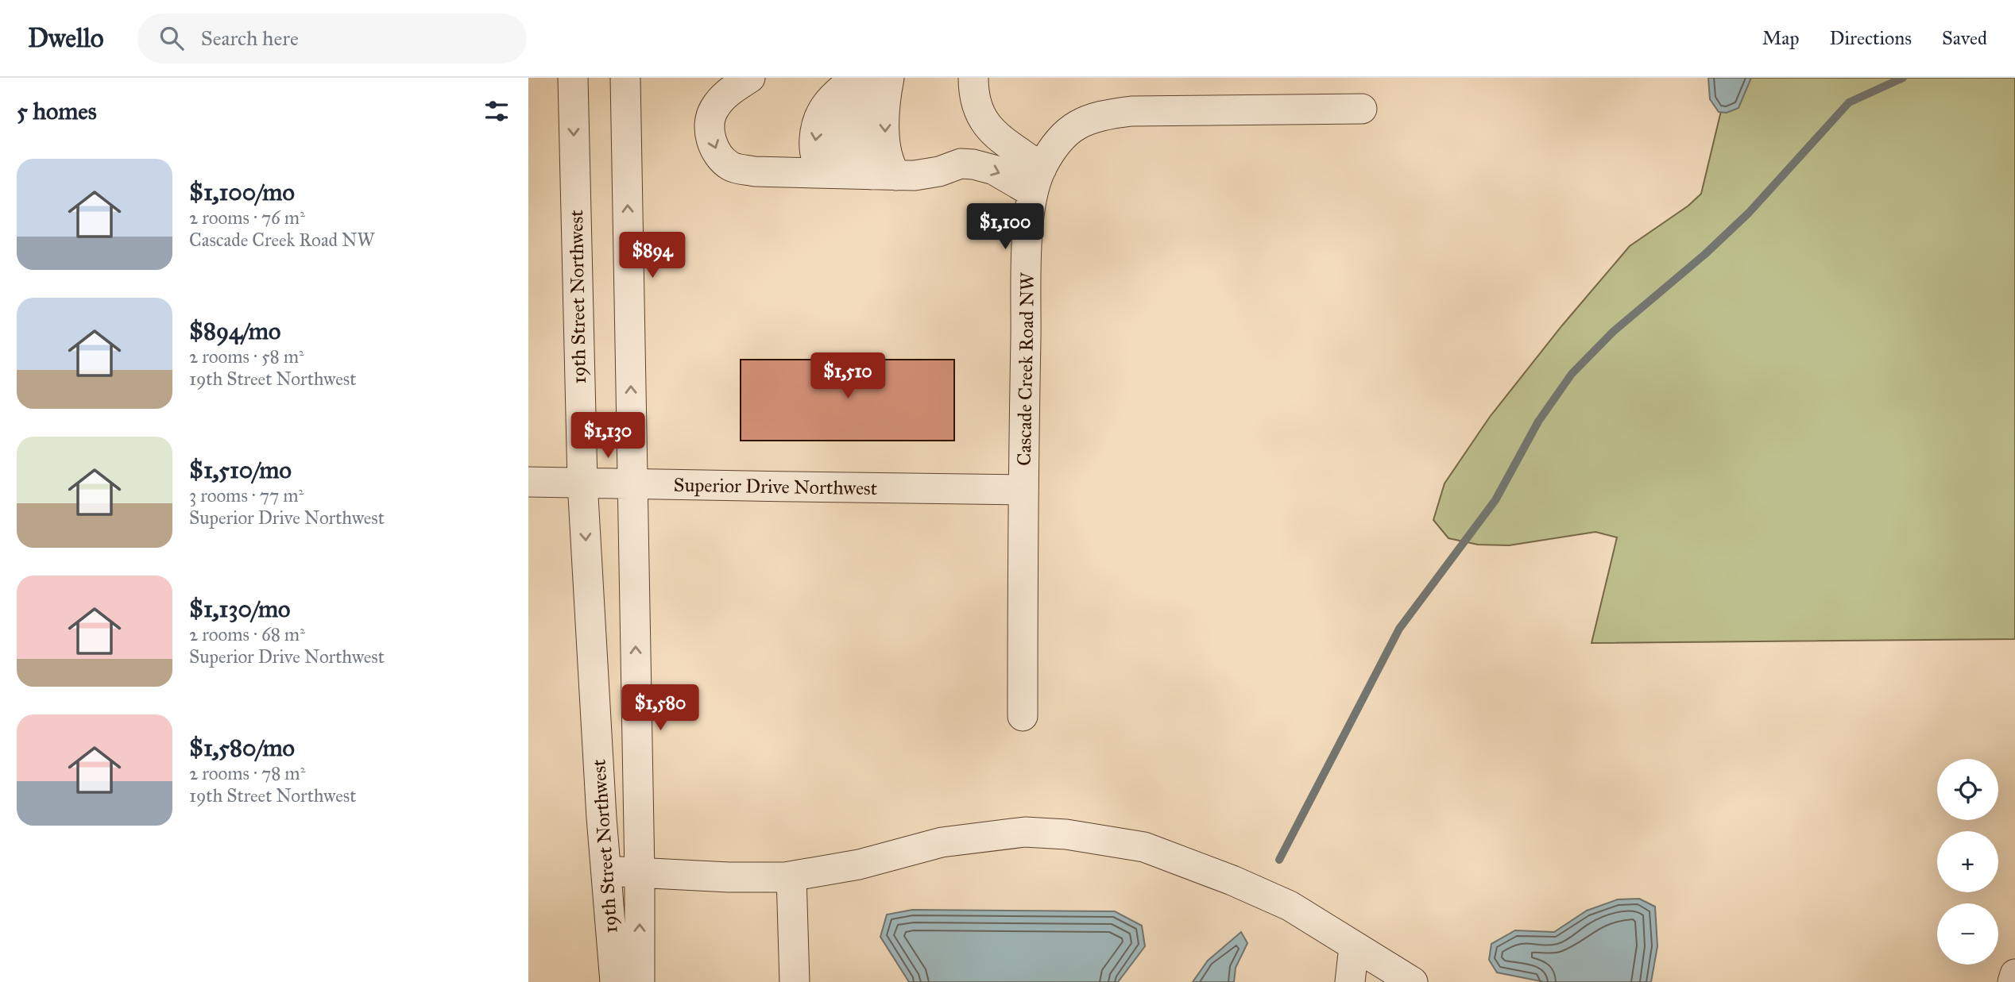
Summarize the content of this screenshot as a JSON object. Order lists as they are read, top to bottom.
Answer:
{
  "streets": {
    "street": ["19th Street Northwest", "Cascade Creek Road NW", "Superior Drive Northwest"]
  },
  "crossings": [
    ["19th Street Northwest", "Superior Drive Northwest"],
    ["Cascade Creek Road NW", "Superior Drive Northwest"]
  ],
  "page": {
    "header": "Dwello",
    "search": "Search here",
    "nav": ["Map", "Directions", "Saved"],
    "heading": "5 homes",
    "list": [
      {
        "name": "$1,100/mo",
        "note": "2 rooms · 76 m² · Cascade Creek Road NW"
      },
      {
        "name": "$894/mo",
        "note": "2 rooms · 58 m² · 19th Street Northwest"
      },
      {
        "name": "$1,510/mo",
        "note": "3 rooms · 77 m² · Superior Drive Northwest"
      },
      {
        "name": "$1,130/mo",
        "note": "2 rooms · 68 m² · Superior Drive Northwest"
      },
      {
        "name": "$1,580/mo",
        "note": "2 rooms · 78 m² · 19th Street Northwest"
      }
    ],
    "price": [
      "$1,100",
      "$894",
      "$1,510",
      "$1,130",
      "$1,580"
    ],
    "map_buttons": ["+", "−"]
  }
}
